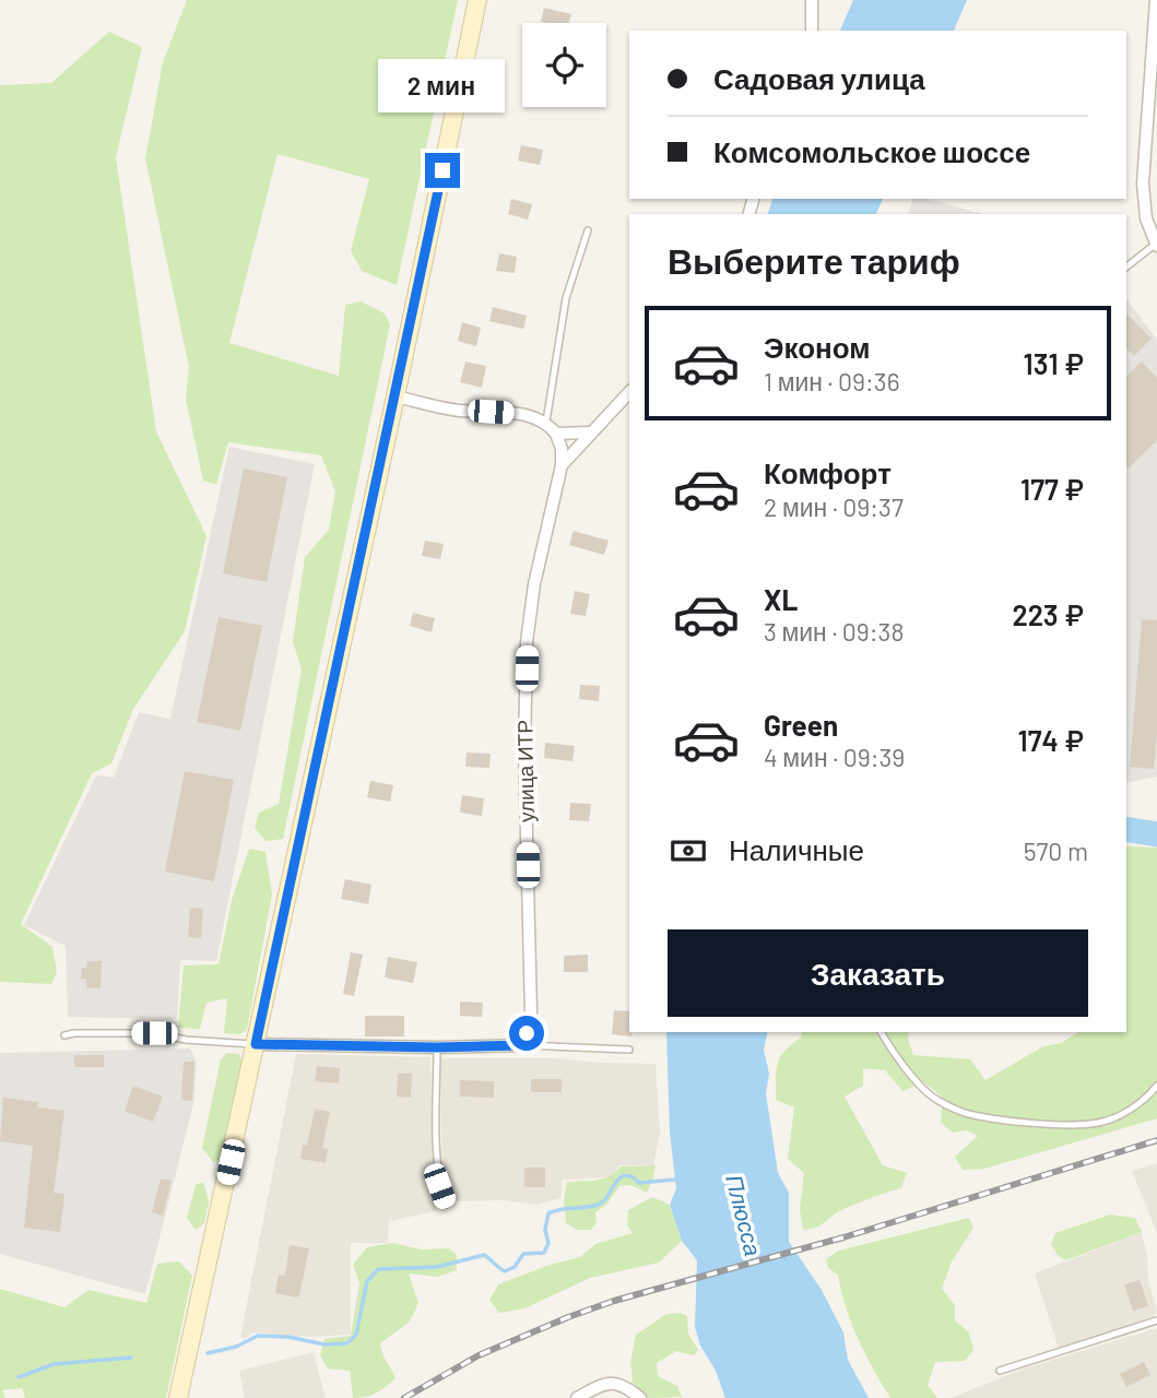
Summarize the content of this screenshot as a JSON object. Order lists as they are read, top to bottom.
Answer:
{
  "streets": {
    "street": ["улица ИТР"]
  },
  "water": ["Плюсса"],
  "page": {
    "banner": ["Садовая улица", "Комсомольское шоссе"],
    "bubble": "2 мин",
    "heading": "Выберите тариф",
    "list": [
      {
        "name": "Эконом",
        "note": "1 мин · 09:36",
        "value": "131 ₽"
      },
      {
        "name": "Комфорт",
        "note": "2 мин · 09:37",
        "value": "177 ₽"
      },
      {
        "name": "XL",
        "note": "3 мин · 09:38",
        "value": "223 ₽"
      },
      {
        "name": "Green",
        "note": "4 мин · 09:39",
        "value": "174 ₽"
      }
    ],
    "pay": ["Наличные", "570 m"],
    "buttons": "Заказать"
  }
}
